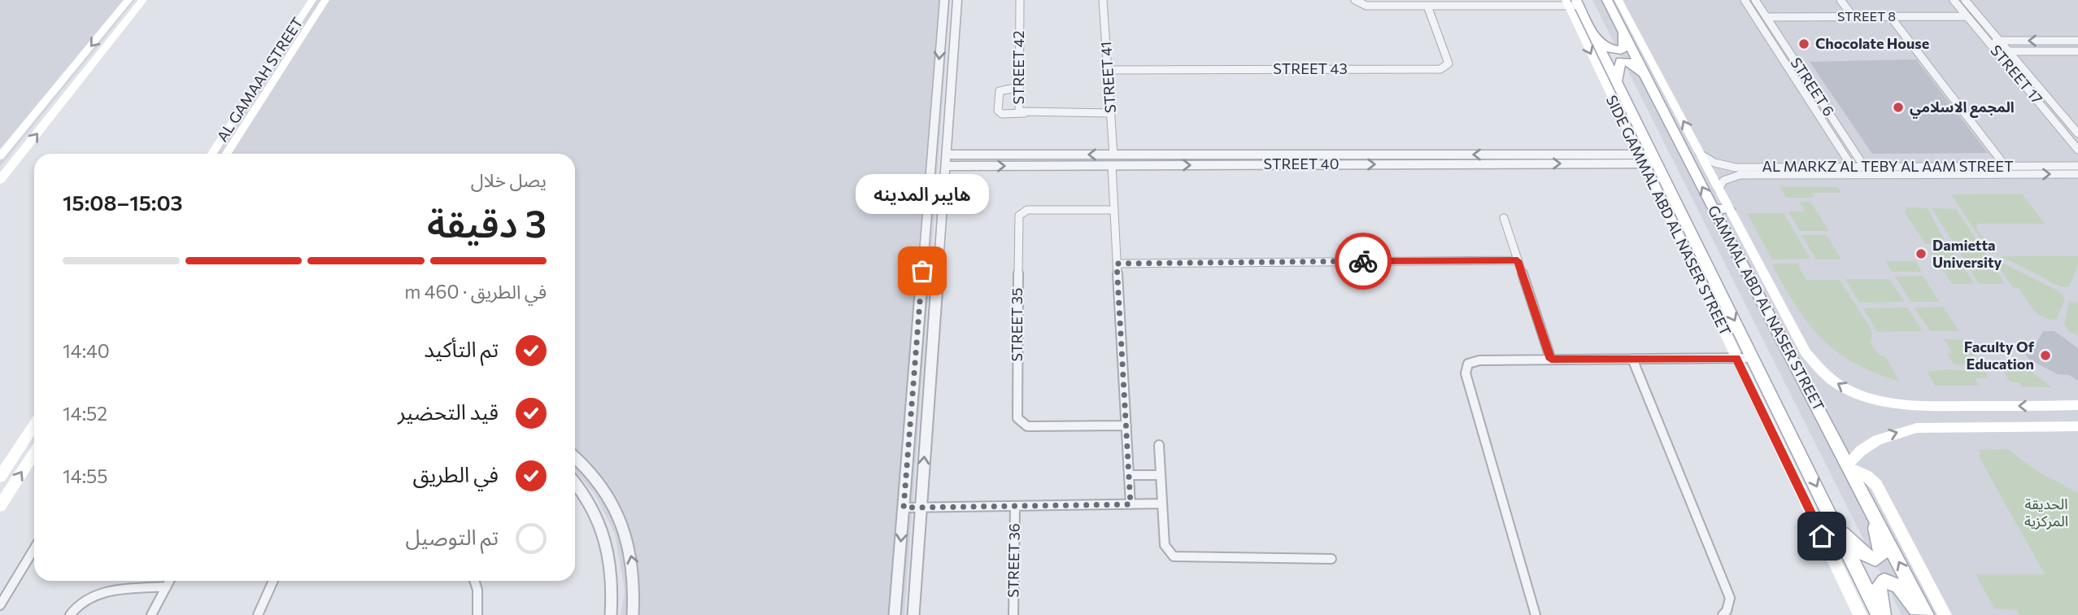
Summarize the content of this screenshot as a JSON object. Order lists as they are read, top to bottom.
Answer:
{
  "streets": {
    "main road": ["AL GAMAAH STREET", "SIDE GAMMAL ABD AL NASER STREET", "GAMMAL ABD AL NASER STREET"],
    "street": [
      "STREET 8",
      "STREET 42",
      "STREET 43",
      "STREET 17",
      "STREET 41",
      "STREET 6",
      "STREET 40",
      "AL MARKZ AL TEBY AL AAM STREET",
      "STREET 35",
      "STREET 36"
    ]
  },
  "crossings": [
    ["STREET 8", "STREET 17"],
    ["STREET 8", "STREET 6"],
    ["STREET 42", "STREET 41"],
    ["STREET 43", "STREET 41"],
    ["STREET 41", "STREET 40"],
    ["STREET 6", "AL MARKZ AL TEBY AL AAM STREET"],
    ["STREET 40", "SIDE GAMMAL ABD AL NASER STREET"]
  ],
  "parks": ["الحديقة المركزية"],
  "places": [
    "Chocolate House",
    "المجمع الاسلامي",
    "Damietta University",
    "هايبر المدينه",
    "Faculty Of Education"
  ],
  "page": {
    "heading": ["3 دقيقة", "يصل خلال", "15:03–15:08"],
    "bubble": "هايبر المدينه",
    "bar": "في الطريق · 460 m",
    "list": [
      ["تم التأكيد", "14:40"],
      ["قيد التحضير", "14:52"],
      ["في الطريق", "14:55"],
      "تم التوصيل"
    ]
  }
}
